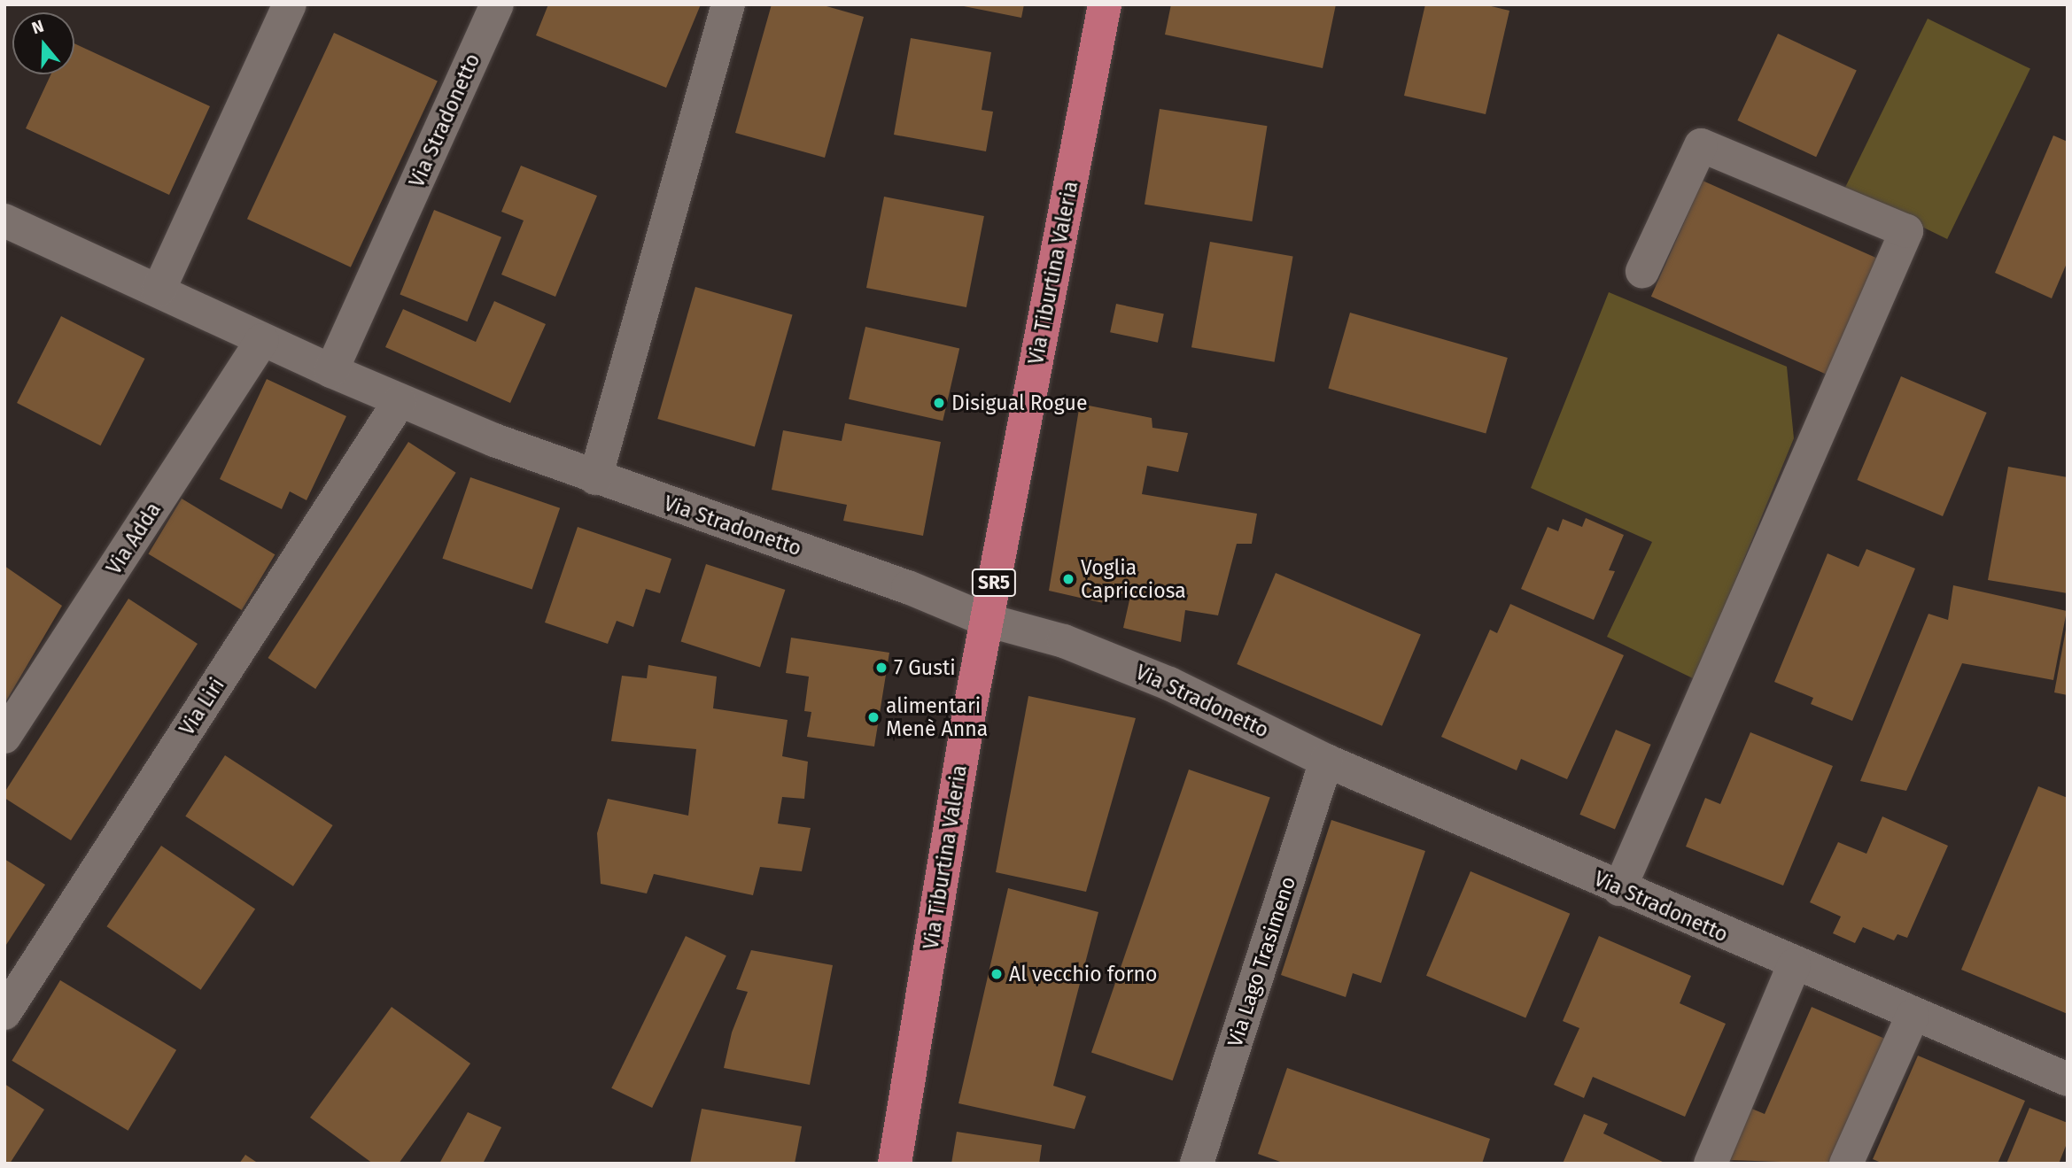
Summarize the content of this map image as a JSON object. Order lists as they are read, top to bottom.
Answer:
{
  "streets": {
    "main road": ["Via Tiburtina Valeria", "SR5"],
    "street": [
      "Via Stradonetto",
      "Via Adda",
      "Via Liri",
      "Via Lago Trasimeno"
    ]
  },
  "crossings": [
    ["Via Stradonetto", "Via Tiburtina Valeria"],
    ["Via Stradonetto", "Via Adda"],
    ["Via Stradonetto", "Via Liri"],
    ["Via Stradonetto", "Via Lago Trasimeno"]
  ],
  "places": [
    "Disigual Rogue",
    "Voglia Capricciosa",
    "7 Gusti",
    "alimentari Menè Anna",
    "Al vecchio forno"
  ],
  "north": "top"
}
